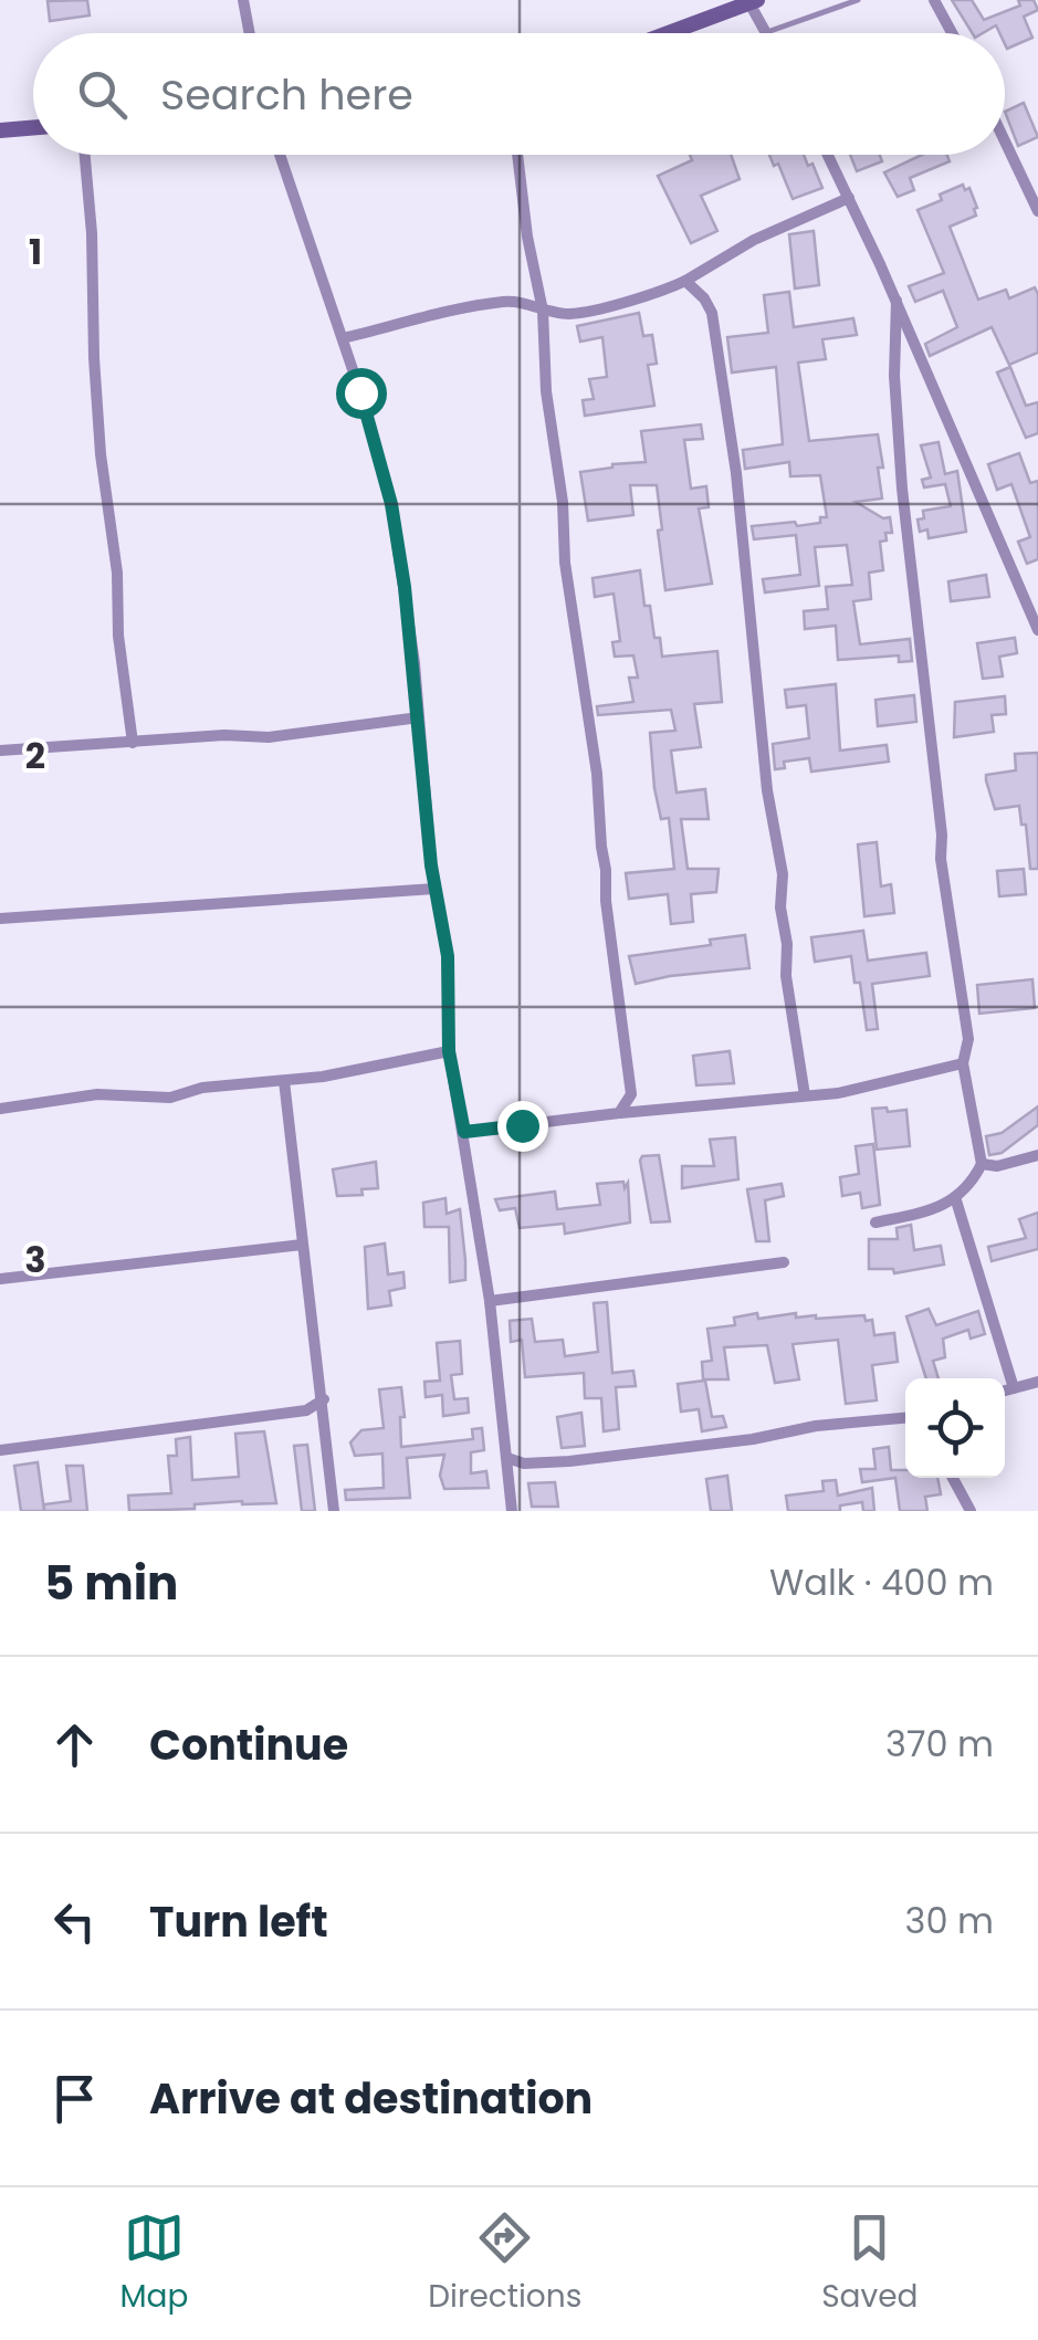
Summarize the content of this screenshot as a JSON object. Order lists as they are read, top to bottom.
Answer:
{
  "page": {
    "search": "Search here",
    "heading": ["5 min", "Walk · 400 m"],
    "list": [
      ["Continue", "370 m"],
      ["Turn left", "30 m"],
      "Arrive at destination"
    ],
    "nav": ["Map", "Directions", "Saved"]
  },
  "grid": {
    "rows": ["1", "2", "3"]
  }
}
